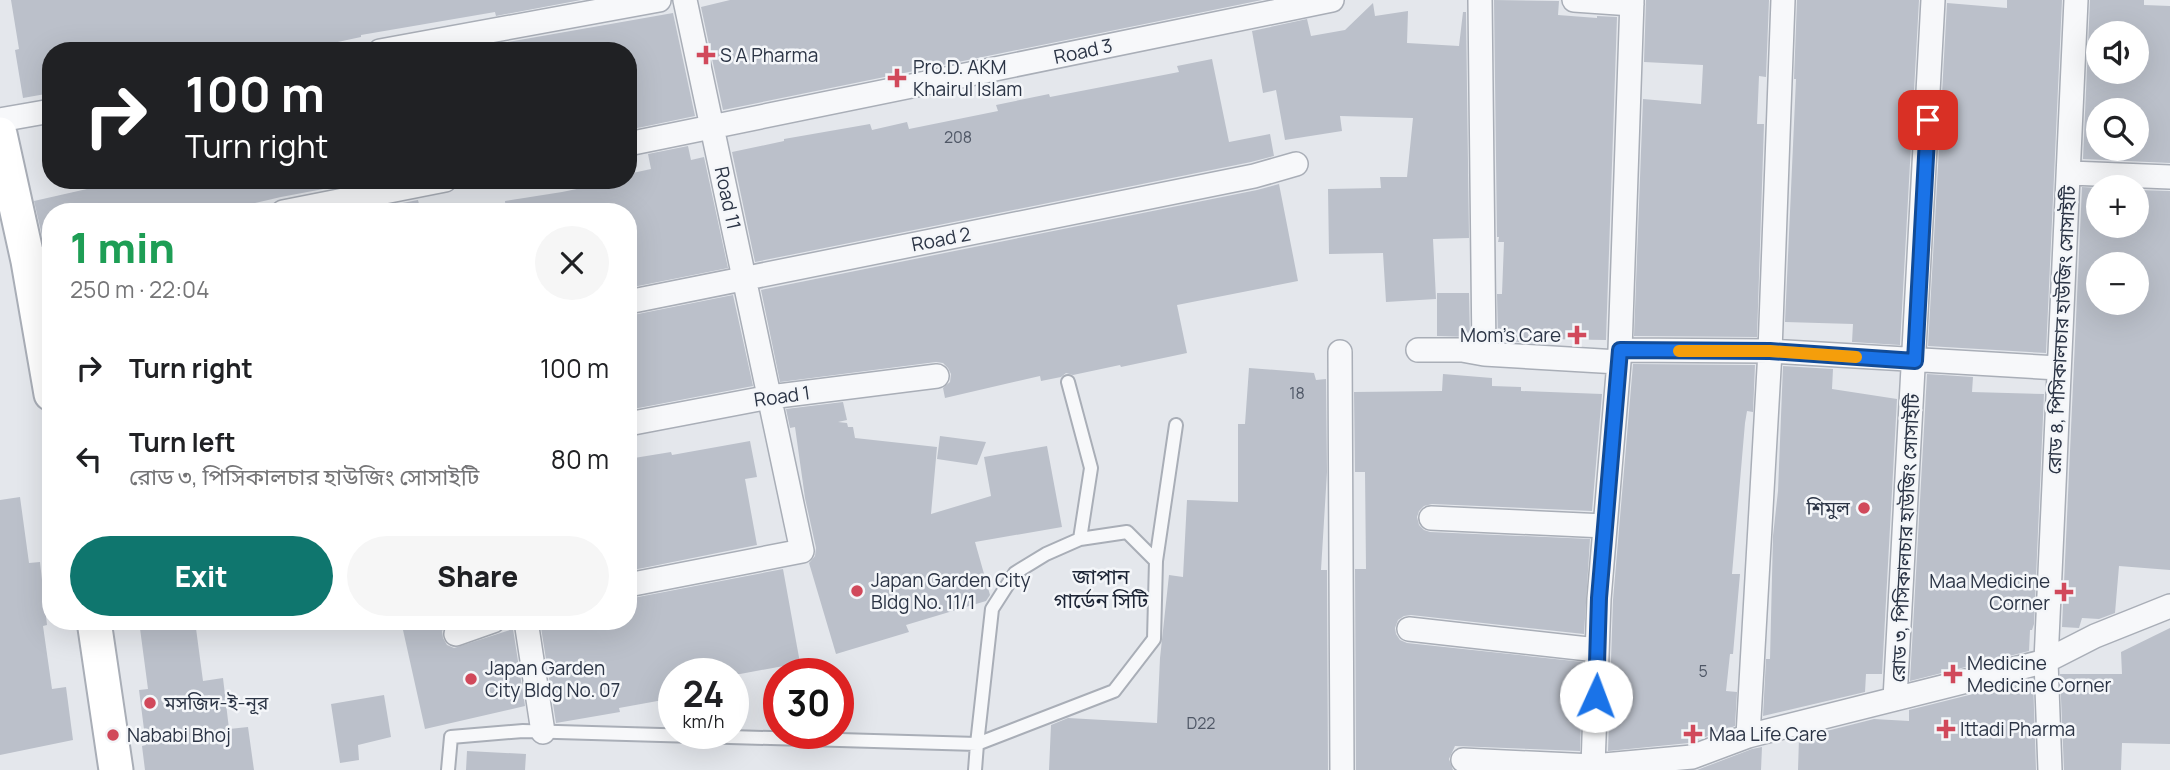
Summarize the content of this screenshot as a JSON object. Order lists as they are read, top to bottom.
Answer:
{
  "streets": {
    "street": [
      "Road 3",
      "Road 11",
      "Road 2",
      "রোড ৪, পিসিকালচার হাউজিং সোসাইটি",
      "Road 1",
      "রোড ৩, পিসিকালচার হাউজিং সোসাইটি"
    ]
  },
  "crossings": [
    ["Road 3", "Road 11"],
    ["Road 11", "Road 2"],
    ["Road 11", "Road 1"]
  ],
  "districts": ["জাপান গার্ডেন সিটি"],
  "places": {
    "health": [
      "S A Pharma",
      "Pro.D. AKM Khairul Islam",
      "Mom's Care",
      "Maa Medicine Corner",
      "Medicine Medicine Corner",
      "Ittadi Pharma",
      "Maa Life Care"
    ],
    "other": [
      "শিমুল",
      "Japan Garden City Bldg No. 11/1",
      "Japan Garden City Bldg No. 07",
      "মসজিদ-ই-নূর",
      "Nababi Bhoj"
    ]
  },
  "house_numbers": [
    "208",
    "18",
    "5",
    "D22"
  ],
  "page": {
    "map_buttons": ["+", "−"],
    "turn": ["100 m", "Turn right"],
    "heading": ["1 min", "250 m · 22:04"],
    "list": [
      {
        "name": "Turn right",
        "value": "100 m"
      },
      {
        "name": "Turn left",
        "note": "রোড ৩, পিসিকালচার হাউজিং সোসাইটি",
        "value": "80 m"
      }
    ],
    "buttons": ["Exit", "Share"],
    "speed": "24 km/h",
    "limit": "30"
  }
}
